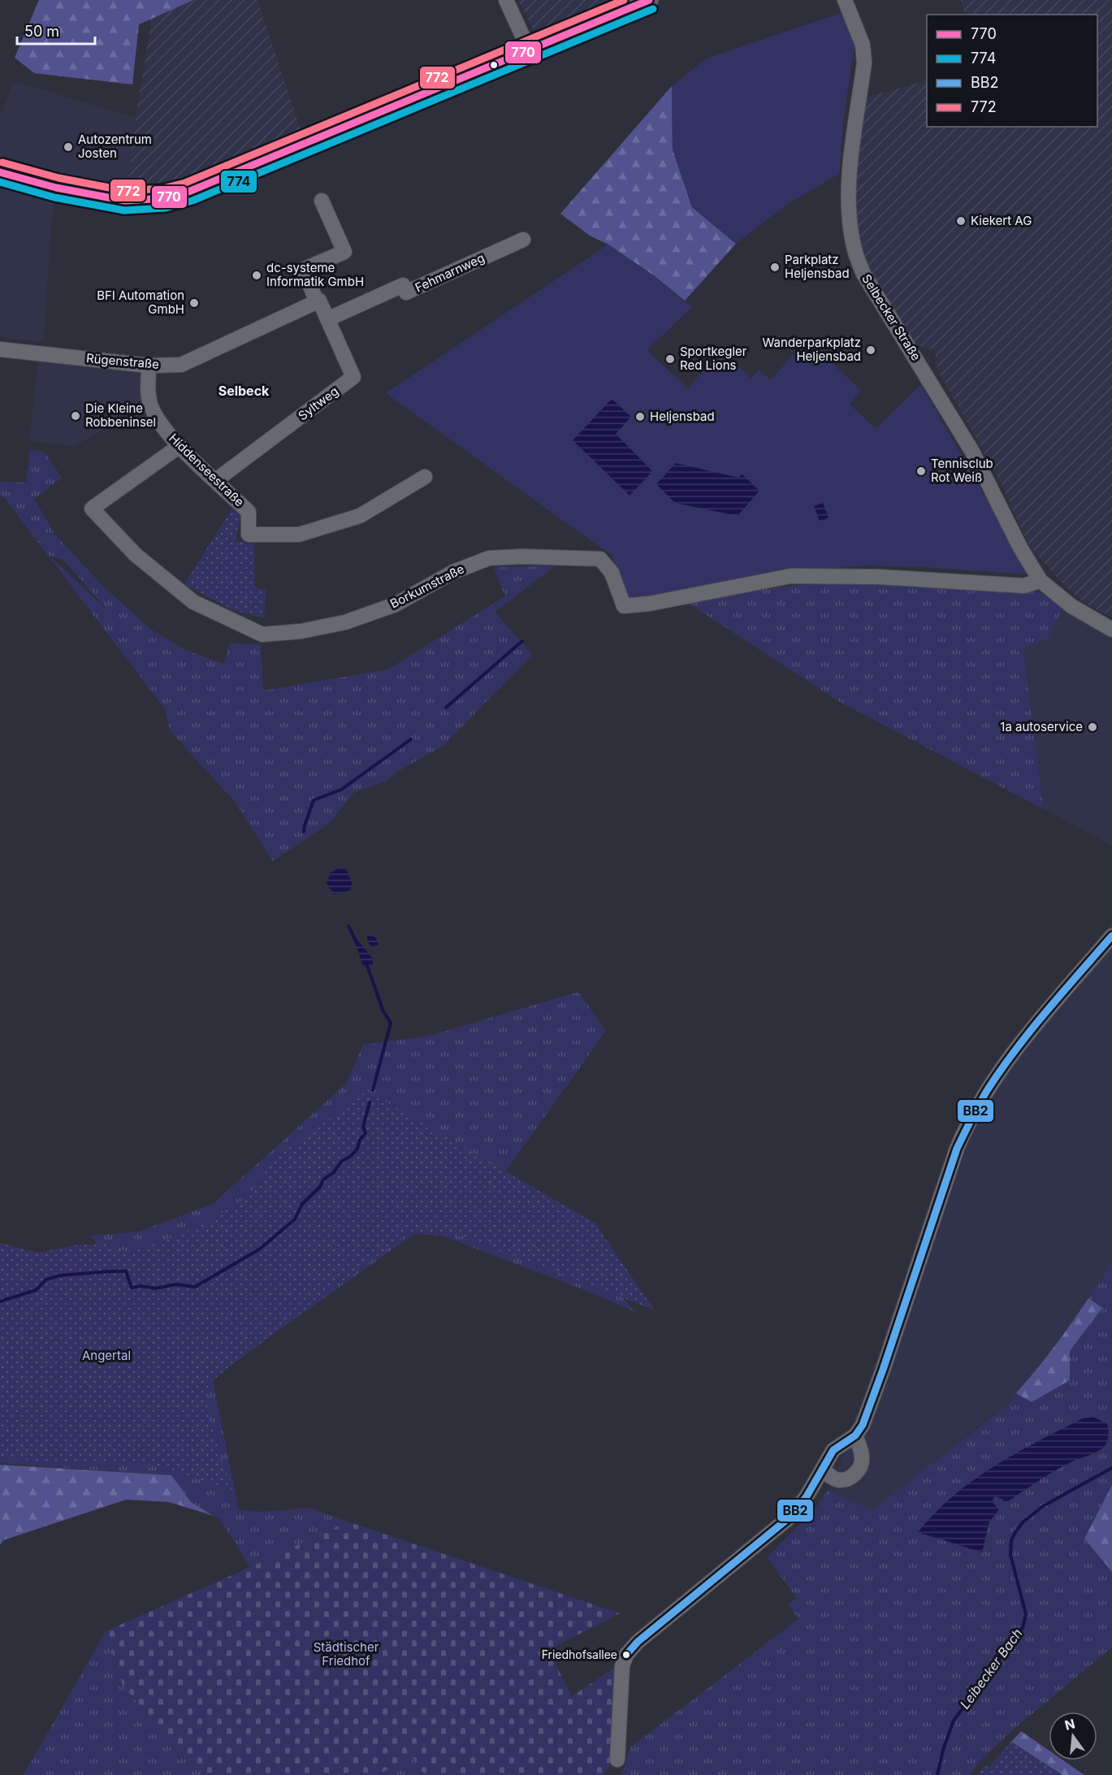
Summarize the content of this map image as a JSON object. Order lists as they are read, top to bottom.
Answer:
{
  "streets": {
    "street": [
      "Fehmarnweg",
      "Selbecker Straße",
      "Rügenstraße",
      "Syltweg",
      "Hiddenseestraße",
      "Borkumstraße"
    ]
  },
  "crossings": [
    ["Fehmarnweg", "Syltweg"],
    ["Selbecker Straße", "Borkumstraße"],
    ["Rügenstraße", "Syltweg"],
    ["Rügenstraße", "Hiddenseestraße"],
    ["Syltweg", "Hiddenseestraße"],
    ["Hiddenseestraße", "Borkumstraße"]
  ],
  "districts": ["Selbeck"],
  "water": ["Leibecker Bach"],
  "parks": ["Angertal", "Städtischer Friedhof"],
  "places": [
    "Autozentrum Josten",
    "Kiekert AG",
    "Parkplatz Heljensbad",
    "dc-systeme Informatik GmbH",
    "BFI Automation GmbH",
    "Wanderparkplatz Heljensbad",
    "Sportkegler Red Lions",
    "Die Kleine Robbeninsel",
    "Heljensbad",
    "Tennisclub Rot Weiß",
    "1a autoservice",
    "Friedhofsallee"
  ],
  "lines": [
    "transit line 770",
    "transit line 772",
    "transit line 774",
    "transit line BB2"
  ],
  "legend": [
    "770",
    "774",
    "BB2",
    "772"
  ],
  "scale_bar": "50 m",
  "north": "top"
}
